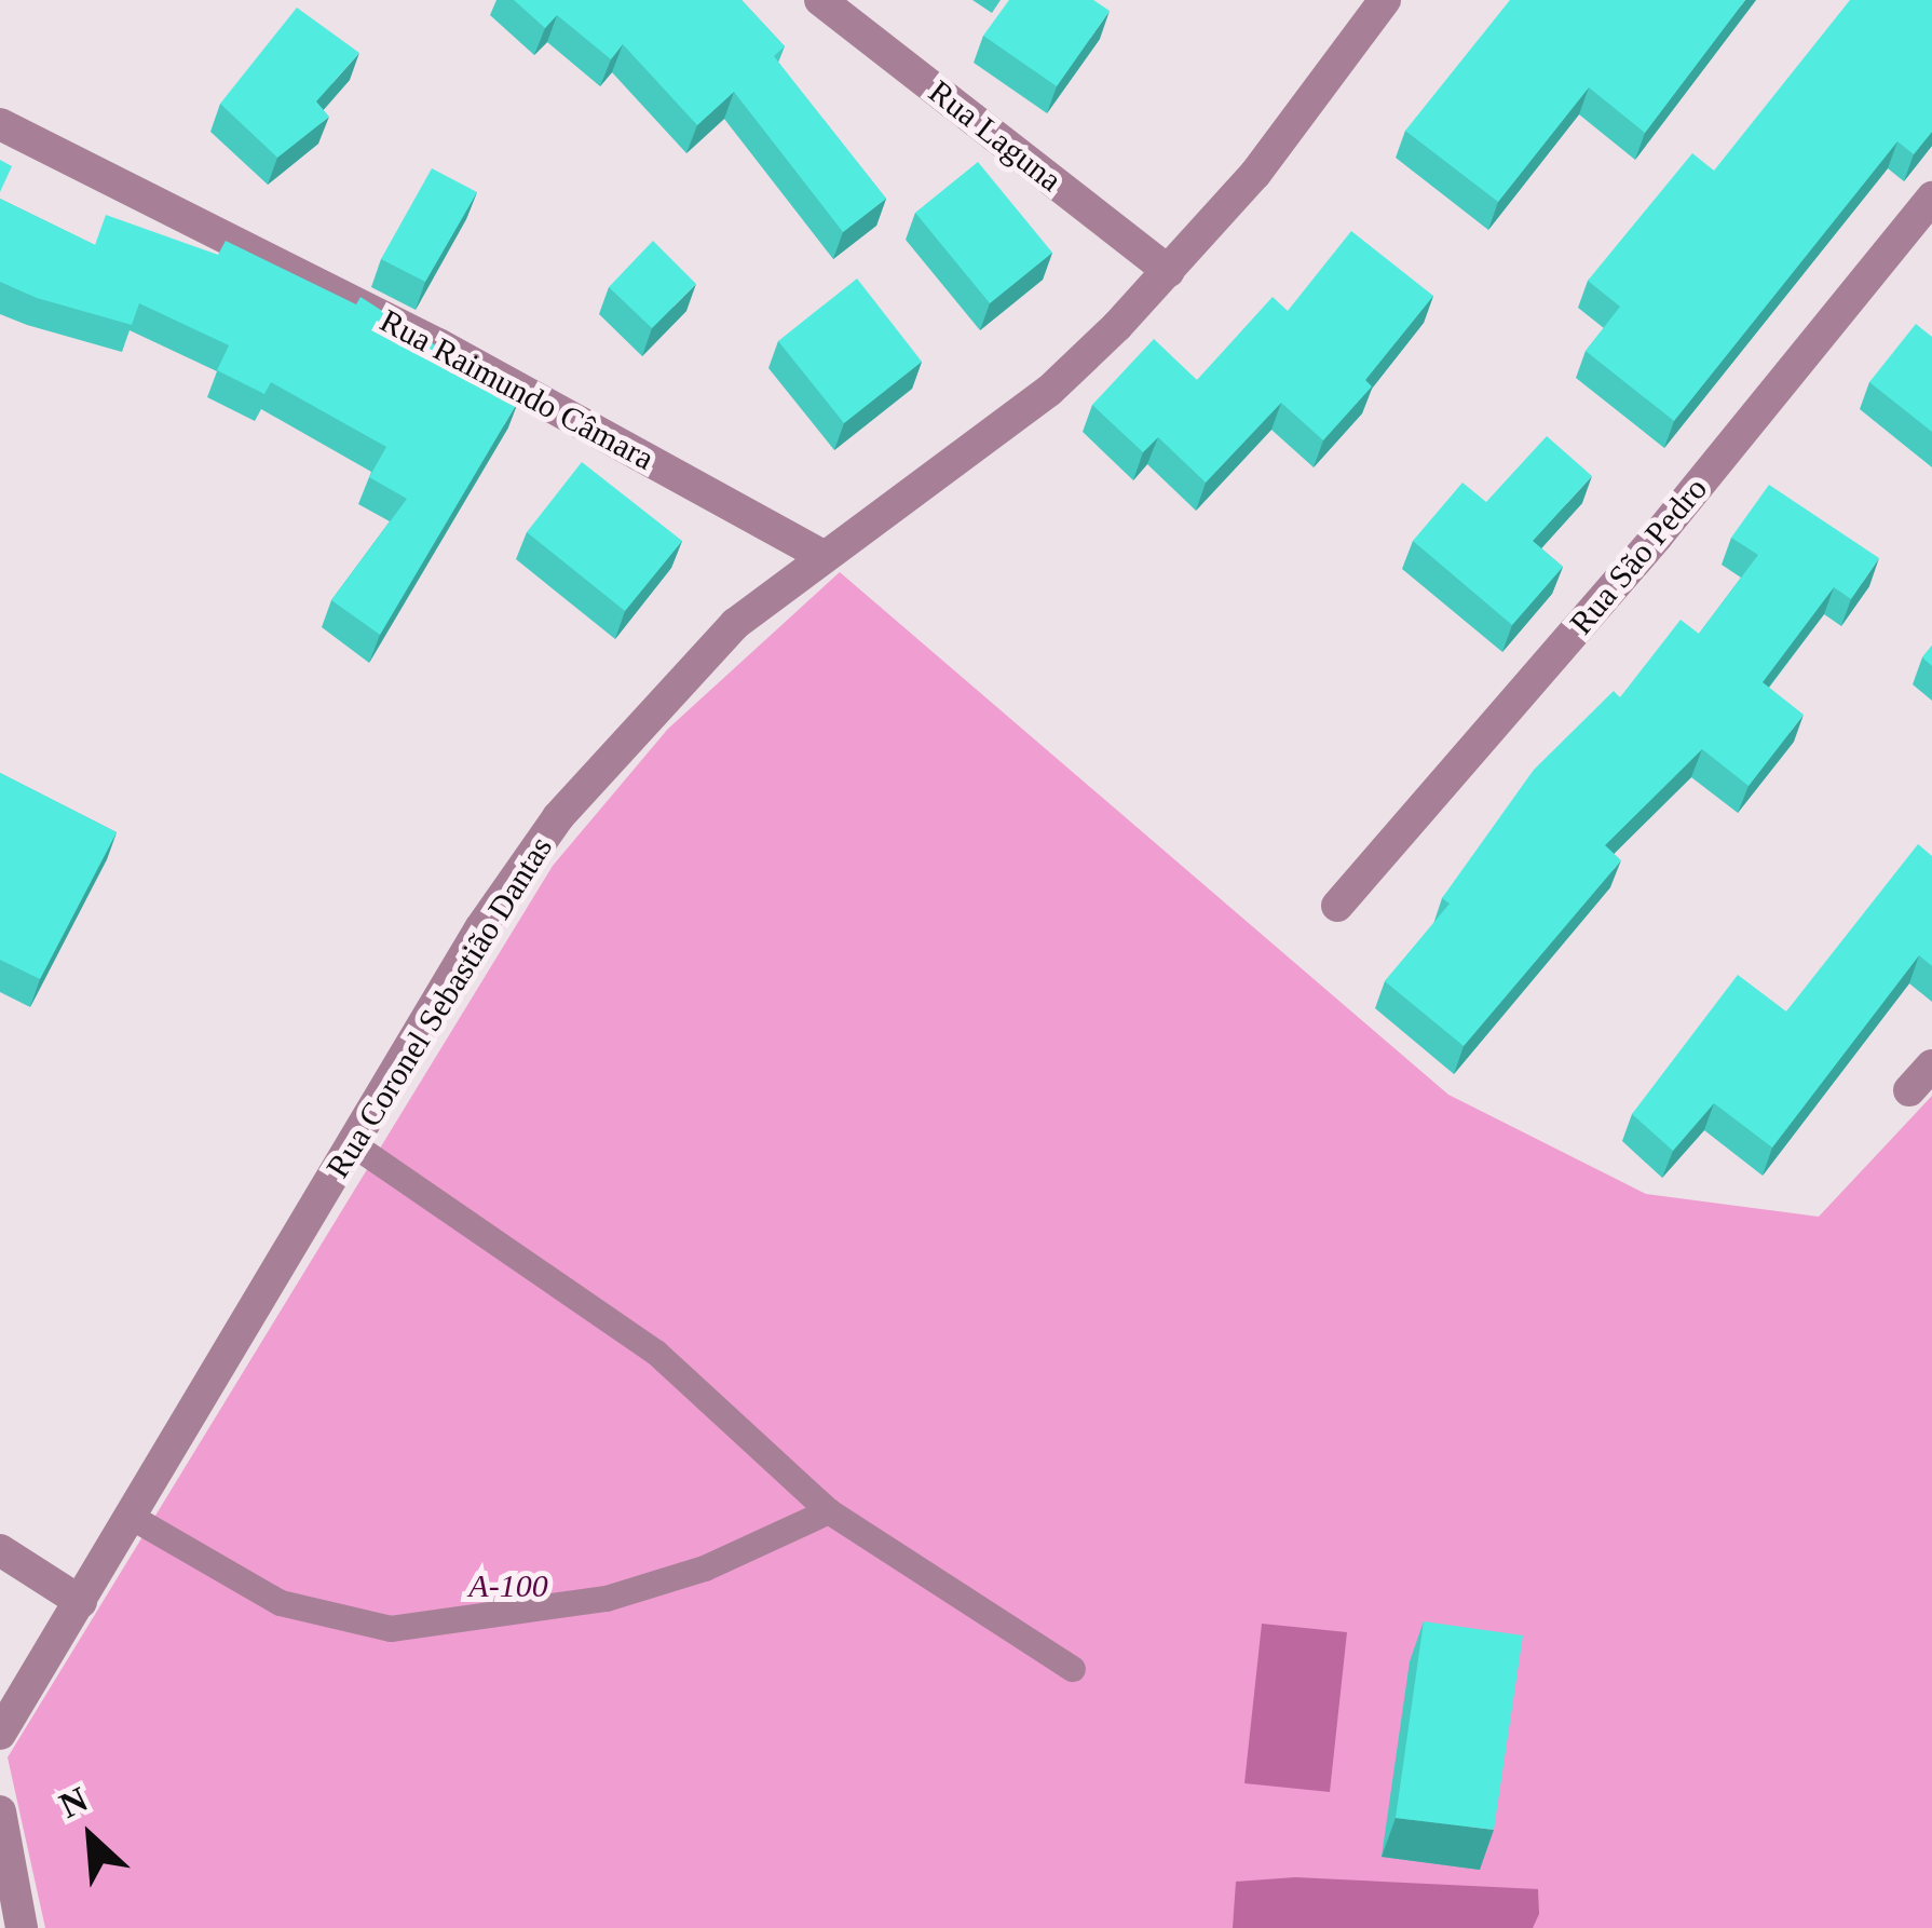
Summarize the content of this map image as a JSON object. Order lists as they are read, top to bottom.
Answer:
{
  "streets": {
    "street": [
      "Rua Laguna",
      "Rua Raimundo Câmara",
      "Rua São Pedro",
      "Rua Coronel Sebastião Dantas"
    ]
  },
  "crossings": [
    ["Rua Laguna", "Rua Coronel Sebastião Dantas"],
    ["Rua Raimundo Câmara", "Rua Coronel Sebastião Dantas"]
  ],
  "parks": ["A-100"],
  "north": "top left"
}
